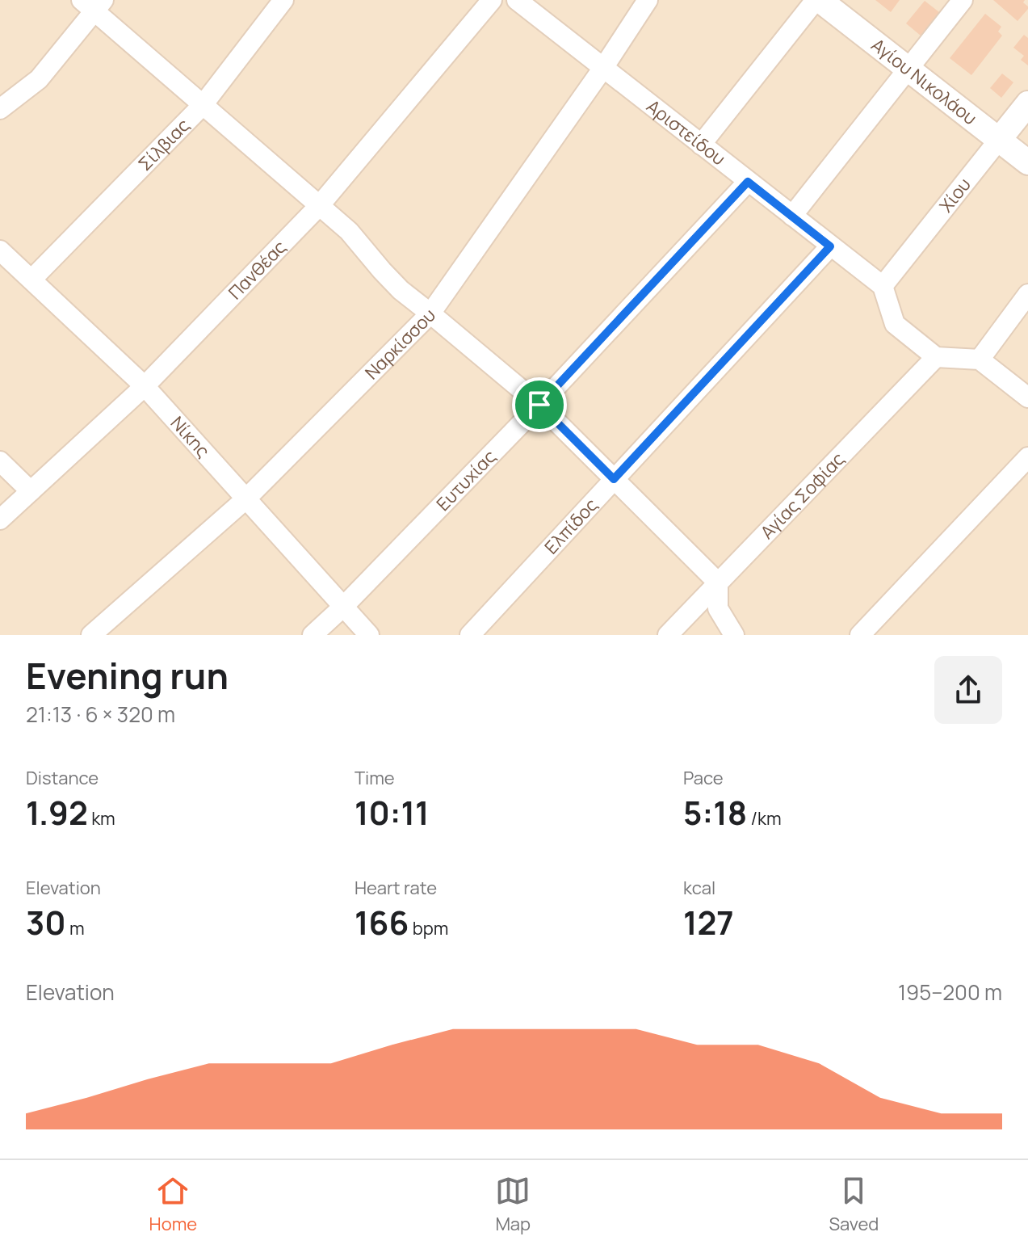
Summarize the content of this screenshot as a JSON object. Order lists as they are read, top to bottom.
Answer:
{
  "streets": {
    "street": [
      "Αγίου Νικολάου",
      "Αριστείδου",
      "Σίλβιας",
      "Χίου",
      "Πανθέας",
      "Ναρκίσσου",
      "Νίκης",
      "Ευτυχίας",
      "Αγίας Σοφίας",
      "Ελπίδος"
    ]
  },
  "crossings": [
    ["Αγίου Νικολάου", "Χίου"],
    ["Αριστείδου", "Χίου"],
    ["Αριστείδου", "Ναρκίσσου"],
    ["Αριστείδου", "Ευτυχίας"],
    ["Αριστείδου", "Ελπίδος"],
    ["Σίλβιας", "Νίκης"],
    ["Πανθέας", "Νίκης"],
    ["Ναρκίσσου", "Νίκης"],
    ["Νίκης", "Ευτυχίας"]
  ],
  "page": {
    "heading": ["Evening run", "21:13 · 6 × 320 m"],
    "stats": [
      ["Distance", "1.92 km"],
      ["Time", "10:11"],
      ["Pace", "5:18 /km"],
      ["Elevation", "30 m"],
      ["Heart rate", "166 bpm"],
      ["kcal", "127"]
    ],
    "chart": ["Elevation", "195–200 m"],
    "tabs": ["Home", "Map", "Saved"]
  }
}
